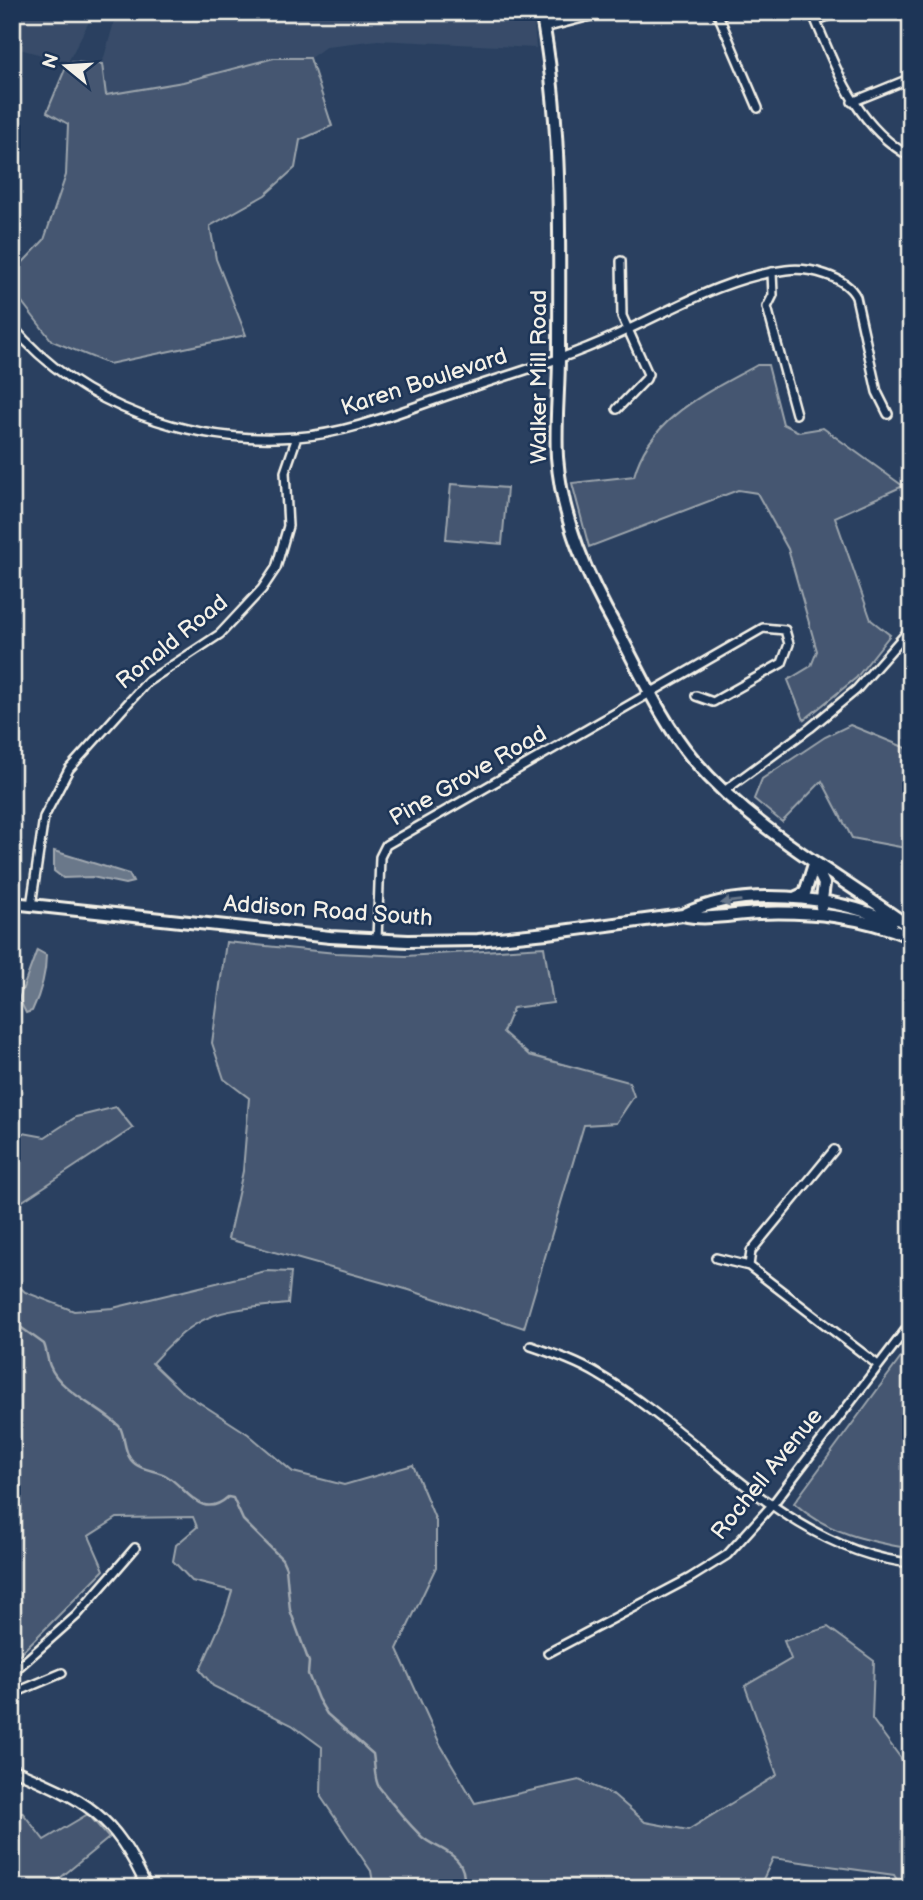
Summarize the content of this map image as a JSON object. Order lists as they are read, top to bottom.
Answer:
{
  "streets": {
    "main road": ["Walker Mill Road", "Addison Road South"],
    "street": [
      "Karen Boulevard",
      "Ronald Road",
      "Pine Grove Road",
      "Rochell Avenue"
    ]
  },
  "crossings": [
    ["Walker Mill Road", "Karen Boulevard"],
    ["Walker Mill Road", "Pine Grove Road"],
    ["Walker Mill Road", "Addison Road South"],
    ["Karen Boulevard", "Ronald Road"],
    ["Ronald Road", "Addison Road South"],
    ["Pine Grove Road", "Addison Road South"]
  ],
  "north": "left"
}
